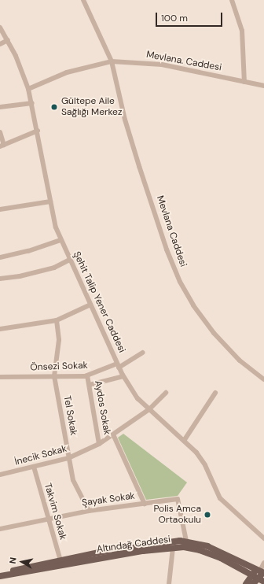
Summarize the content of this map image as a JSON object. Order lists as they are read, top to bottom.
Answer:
{
  "streets": {
    "main road": ["Altındağ Caddesi"],
    "street": [
      "Mevlana. Caddesi",
      "Mevlana Caddesi",
      "Şehit Talip Yener Caddesi",
      "Önsezi Sokak",
      "Aydos Sokak",
      "Tel Sokak",
      "İnecik Sokak",
      "Şayak Sokak",
      "Takvim Sokak"
    ]
  },
  "crossings": [
    ["Mevlana. Caddesi", "Mevlana Caddesi"],
    ["Mevlana. Caddesi", "Şehit Talip Yener Caddesi"],
    ["Şehit Talip Yener Caddesi", "Önsezi Sokak"],
    ["Şehit Talip Yener Caddesi", "İnecik Sokak"],
    ["Önsezi Sokak", "Aydos Sokak"],
    ["Önsezi Sokak", "Tel Sokak"],
    ["Aydos Sokak", "İnecik Sokak"],
    ["Tel Sokak", "İnecik Sokak"],
    ["Tel Sokak", "Şayak Sokak"],
    ["İnecik Sokak", "Takvim Sokak"],
    ["Şayak Sokak", "Takvim Sokak"],
    ["Şayak Sokak", "Altındağ Caddesi"],
    ["Takvim Sokak", "Altındağ Caddesi"]
  ],
  "places": ["Gültepe Aile Sağlığı Merkez", "Polis Amca Ortaokulu"],
  "scale_bar": "100 m",
  "north": "left"
}
